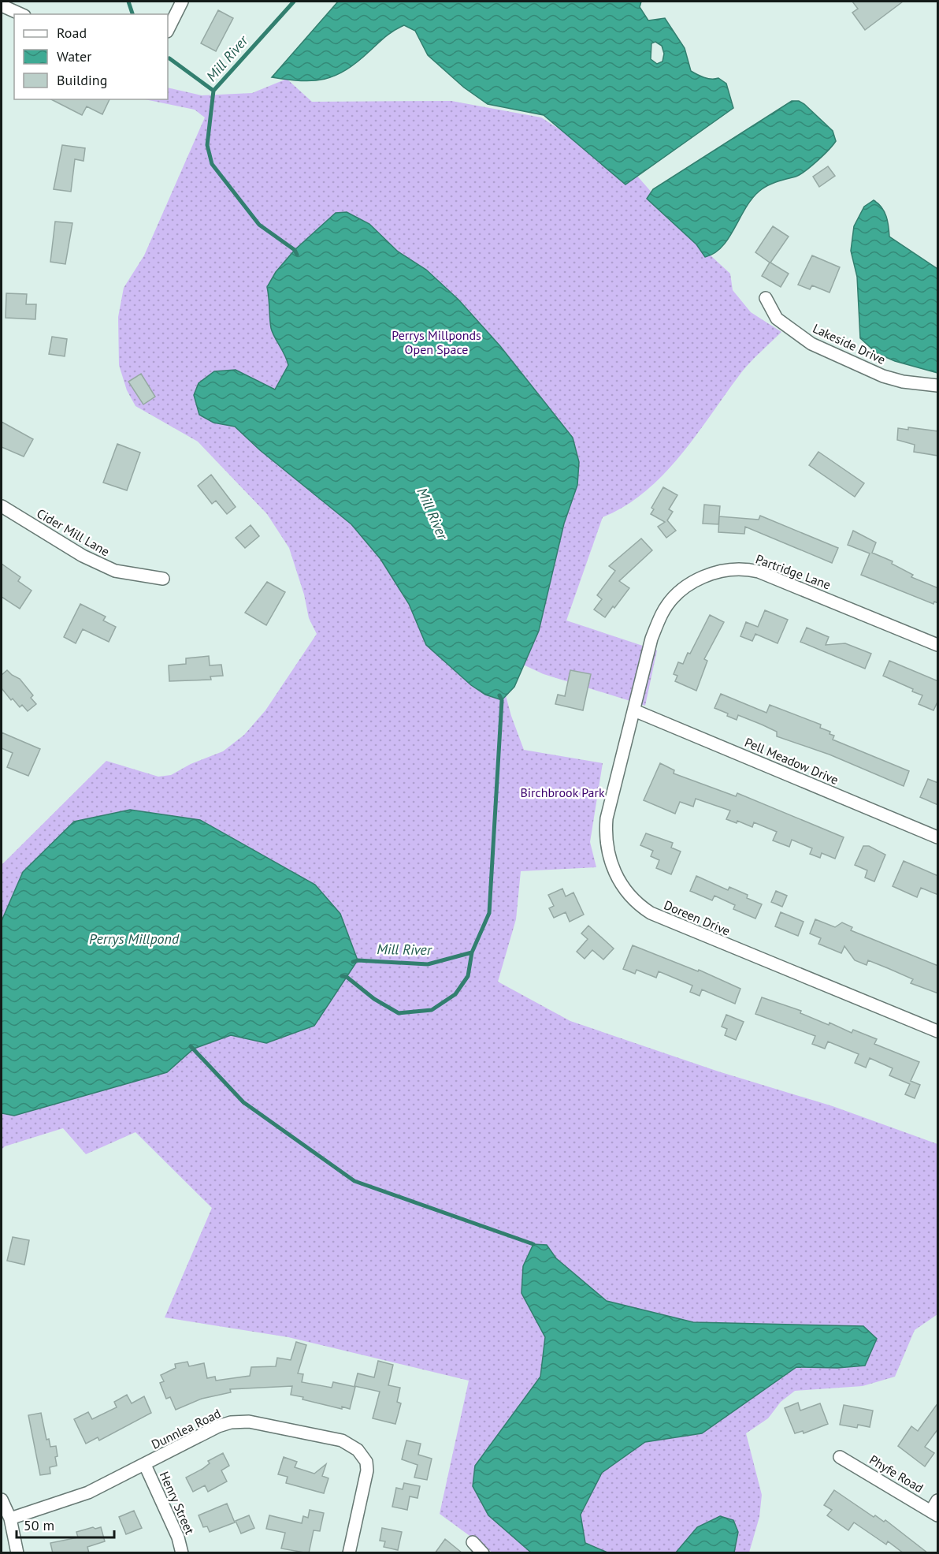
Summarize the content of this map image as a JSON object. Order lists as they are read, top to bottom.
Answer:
{
  "streets": {
    "street": [
      "Lakeside Drive",
      "Cider Mill Lane",
      "Partridge Lane",
      "Pell Meadow Drive",
      "Doreen Drive",
      "Dunnlea Road",
      "Phyfe Road",
      "Henry Street"
    ]
  },
  "crossings": [
    ["Partridge Lane", "Pell Meadow Drive"],
    ["Partridge Lane", "Doreen Drive"],
    ["Pell Meadow Drive", "Doreen Drive"],
    ["Dunnlea Road", "Henry Street"]
  ],
  "water": ["Mill River", "Perrys Millpond"],
  "parks": ["Perrys Millponds Open Space", "Birchbrook Park"],
  "legend": ["Road", "Water", "Building"],
  "scale_bar": "50 m"
}
